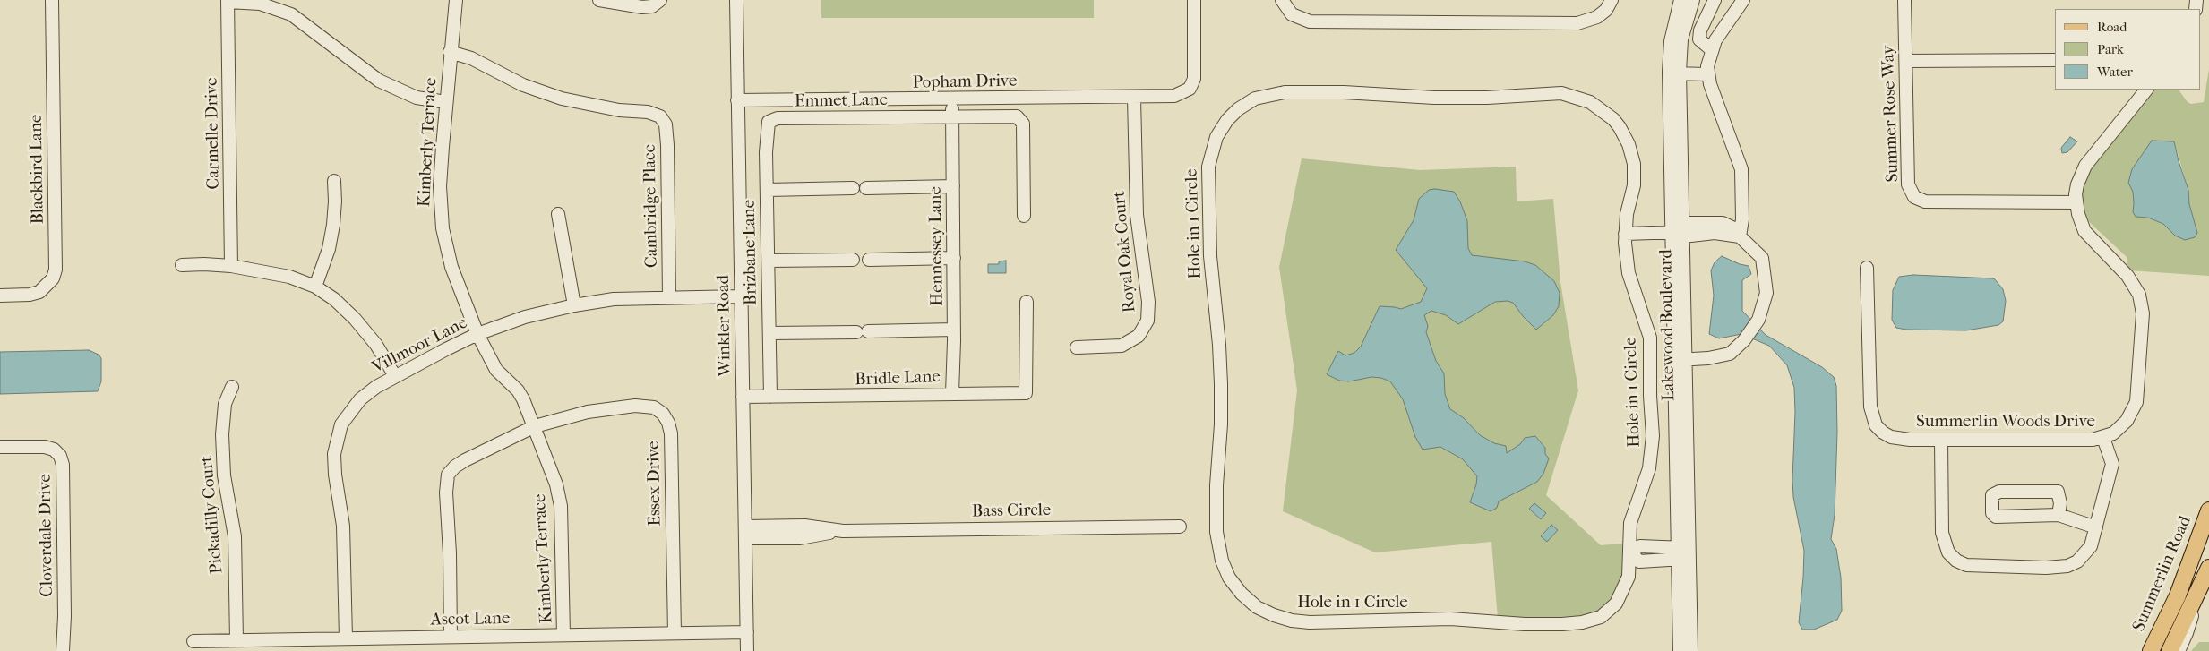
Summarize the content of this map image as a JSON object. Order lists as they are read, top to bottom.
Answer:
{
  "streets": {
    "main road": ["Summerlin Road"],
    "street": [
      "Popham Drive",
      "Emmet Lane",
      "Summer Rose Way",
      "Carmelle Drive",
      "Kimberly Terrace",
      "Blackbird Lane",
      "Cambridge Place",
      "Hole in 1 Circle",
      "Hennessey Lane",
      "Royal Oak Court",
      "Brizbane Lane",
      "Lakewood Boulevard",
      "Winkler Road",
      "Villmoor Lane",
      "Bridle Lane",
      "Summerlin Woods Drive",
      "Essex Drive",
      "Bass Circle",
      "Pickadilly Court",
      "Cloverdale Drive",
      "Ascot Lane"
    ]
  },
  "crossings": [
    ["Popham Drive", "Hennessey Lane"],
    ["Popham Drive", "Royal Oak Court"],
    ["Popham Drive", "Winkler Road"],
    ["Emmet Lane", "Hennessey Lane"],
    ["Emmet Lane", "Brizbane Lane"],
    ["Summer Rose Way", "Summerlin Woods Drive"],
    ["Kimberly Terrace", "Cambridge Place"],
    ["Kimberly Terrace", "Villmoor Lane"],
    ["Kimberly Terrace", "Essex Drive"],
    ["Kimberly Terrace", "Ascot Lane"],
    ["Cambridge Place", "Villmoor Lane"],
    ["Hennessey Lane", "Bridle Lane"],
    ["Brizbane Lane", "Bridle Lane"],
    ["Winkler Road", "Villmoor Lane"],
    ["Winkler Road", "Bridle Lane"],
    ["Winkler Road", "Bass Circle"],
    ["Winkler Road", "Ascot Lane"],
    ["Villmoor Lane", "Ascot Lane"],
    ["Essex Drive", "Ascot Lane"],
    ["Pickadilly Court", "Ascot Lane"]
  ],
  "legend": ["Road", "Park", "Water"]
}
